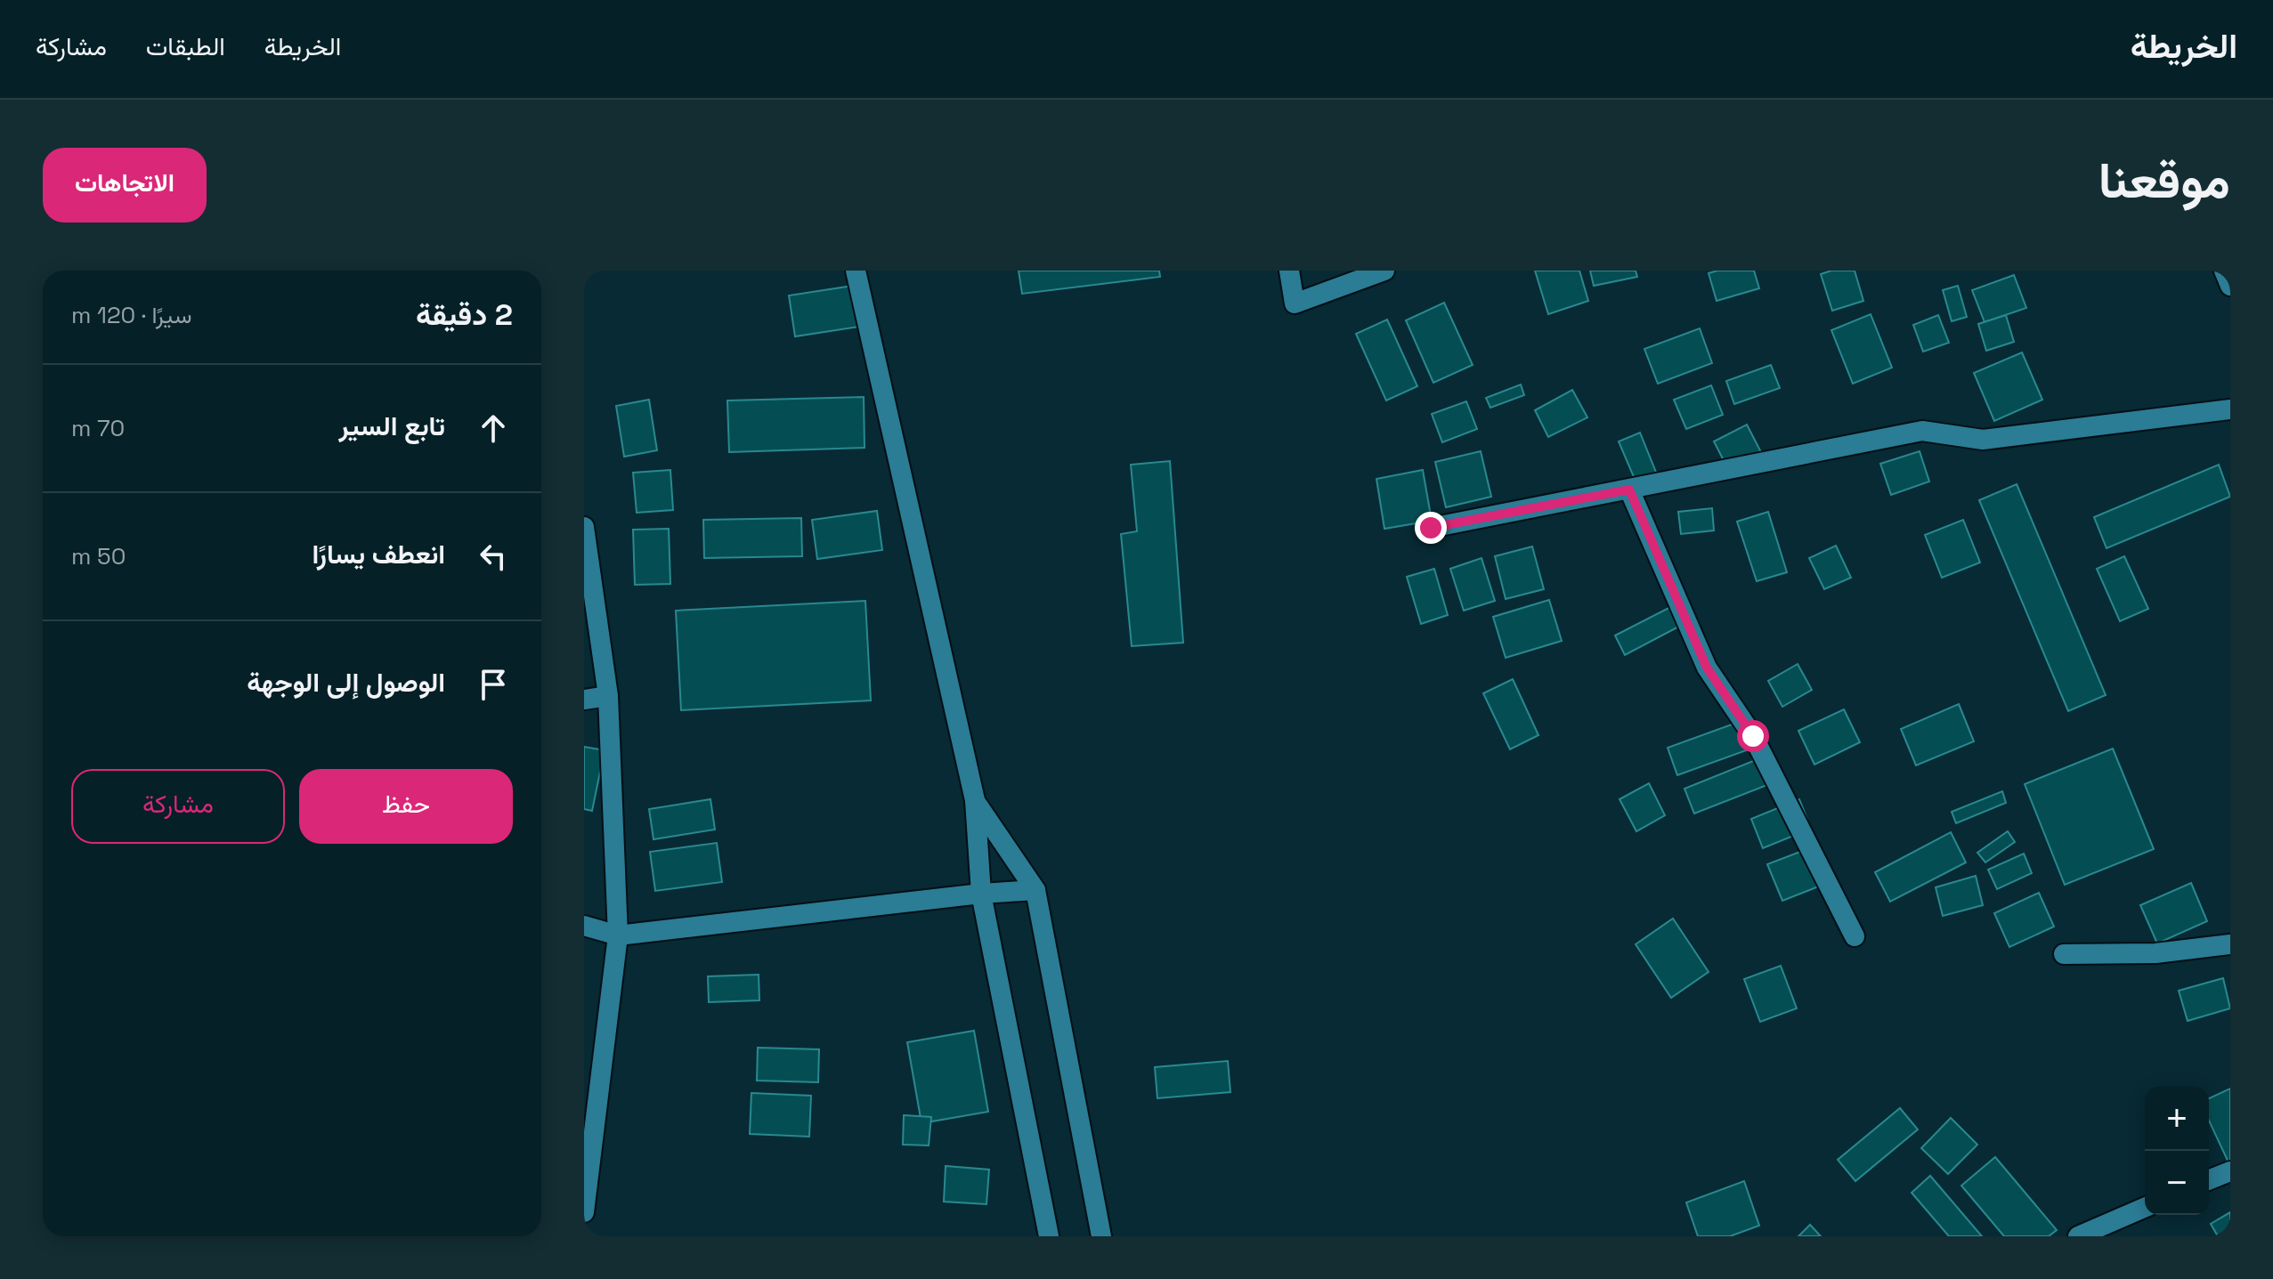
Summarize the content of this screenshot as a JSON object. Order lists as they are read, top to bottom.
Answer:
{
  "page": {
    "header": "الخريطة",
    "nav": ["الخريطة", "الطبقات", "مشاركة"],
    "title": "موقعنا",
    "buttons": [
      "الاتجاهات",
      ["حفظ", "مشاركة"]
    ],
    "heading": ["2 دقيقة", "سيرًا · 120 m"],
    "list": [
      ["تابع السير", "70 m"],
      ["انعطف يسارًا", "50 m"],
      "الوصول إلى الوجهة"
    ],
    "map_buttons": ["+", "−"]
  }
}
